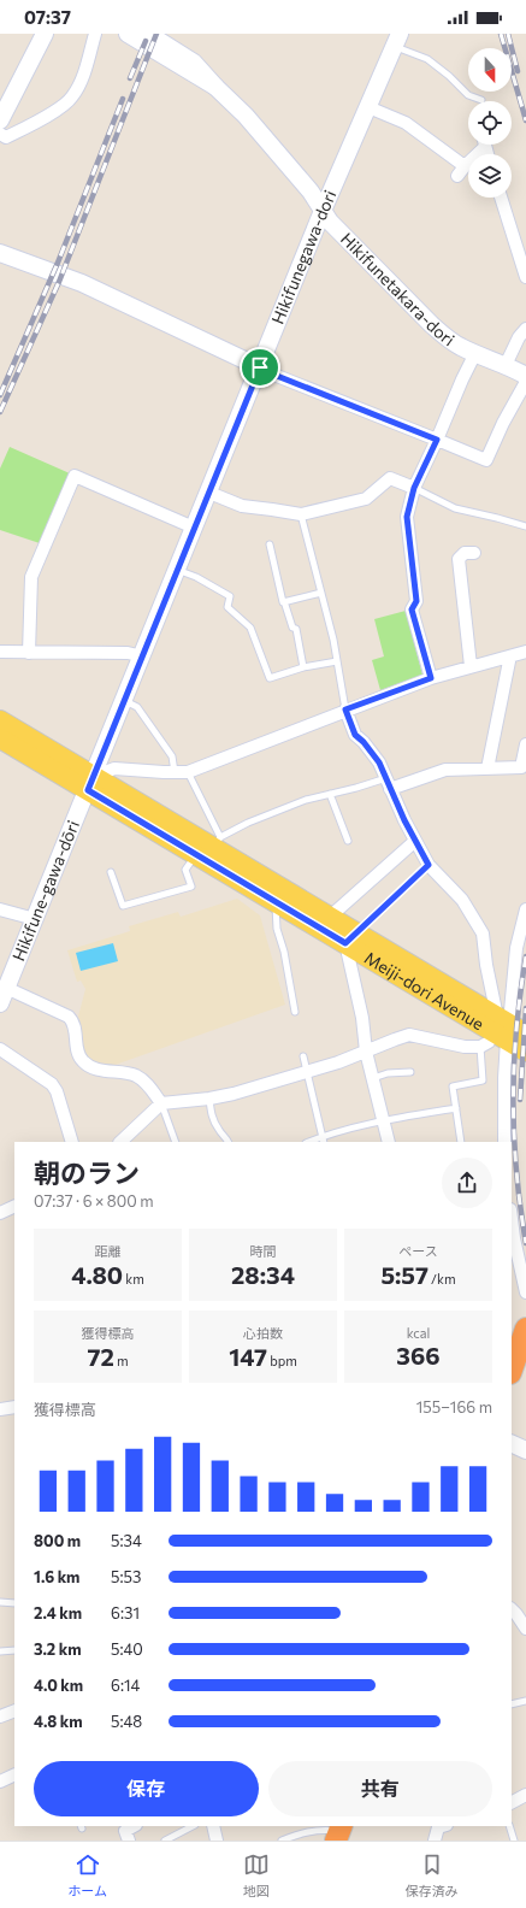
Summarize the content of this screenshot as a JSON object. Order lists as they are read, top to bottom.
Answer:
{
  "streets": {
    "main road": ["Meiji-dori Avenue"],
    "street": ["Hikifunegawa-dori", "Hikifunetakara-dori", "Hikifune-gawa-dōri"]
  },
  "crossings": [
    ["Hikifunegawa-dori", "Hikifunetakara-dori"],
    ["Hikifunegawa-dori", "Hikifune-gawa-dōri"],
    ["Hikifunegawa-dori", "Meiji-dori Avenue"],
    ["Hikifune-gawa-dōri", "Meiji-dori Avenue"]
  ],
  "north": "bottom",
  "page": {
    "status": "07:37",
    "heading": ["朝のラン", "07:37 · 6 × 800 m"],
    "stats": [
      ["距離", "4.80 km"],
      ["時間", "28:34"],
      ["ペース", "5:57 /km"],
      ["獲得標高", "72 m"],
      ["心拍数", "147 bpm"],
      ["kcal", "366"]
    ],
    "chart": ["獲得標高", "155–166 m"],
    "list": [
      {
        "name": "800 m",
        "note": "5:34"
      },
      {
        "name": "1.6 km",
        "note": "5:53"
      },
      {
        "name": "2.4 km",
        "note": "6:31"
      },
      {
        "name": "3.2 km",
        "note": "5:40"
      },
      {
        "name": "4.0 km",
        "note": "6:14"
      },
      {
        "name": "4.8 km",
        "note": "5:48"
      }
    ],
    "buttons": ["保存", "共有"],
    "tabs": ["ホーム", "地図", "保存済み"]
  }
}
